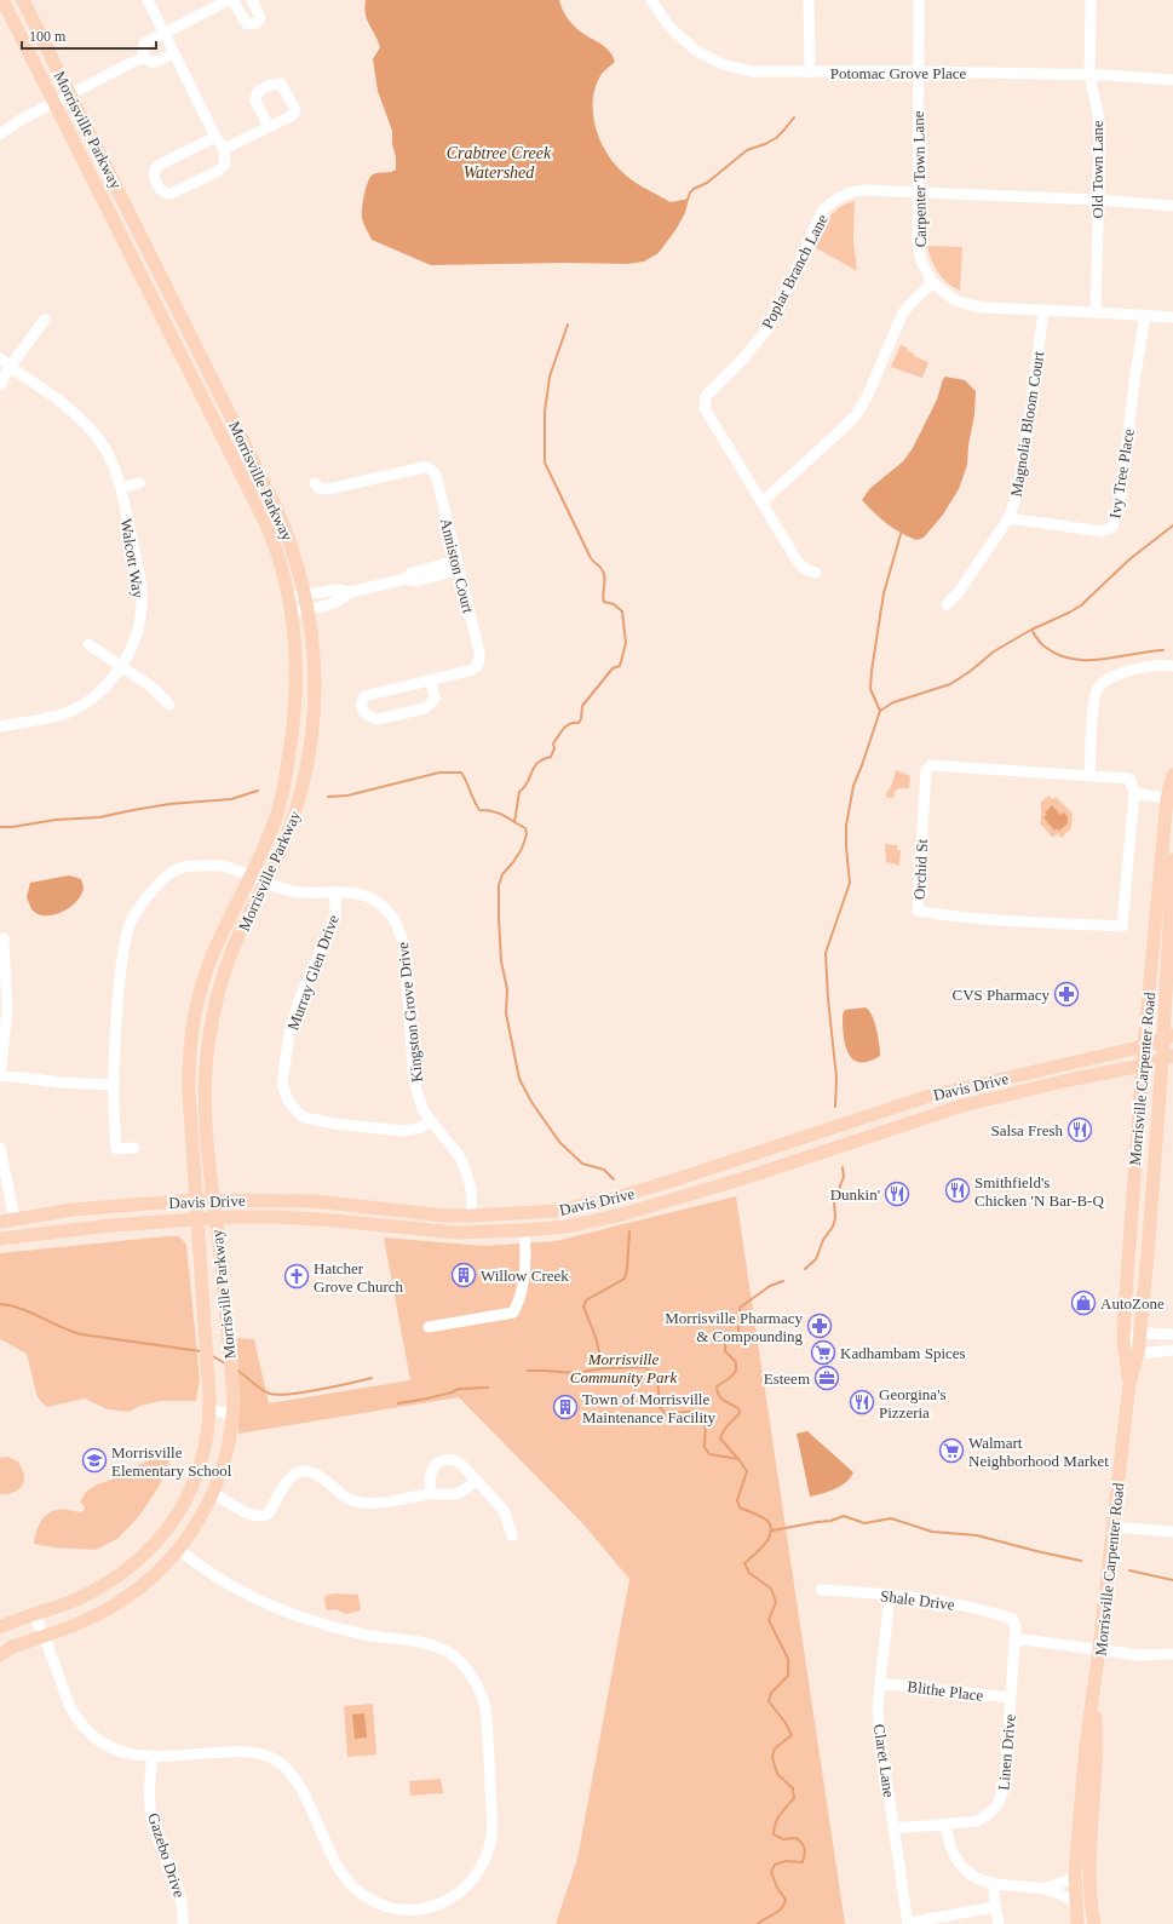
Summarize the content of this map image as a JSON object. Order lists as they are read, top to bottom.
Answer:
{
  "streets": {
    "main road": ["Morrisville Parkway", "Morrisville Carpenter Road", "Davis Drive"],
    "street": [
      "Potomac Grove Place",
      "Old Town Lane",
      "Carpenter Town Lane",
      "Poplar Branch Lane",
      "Magnolia Bloom Court",
      "Ivy Tree Place",
      "Walcott Way",
      "Anniston Court",
      "Orchid St",
      "Murray Glen Drive",
      "Kingston Grove Drive",
      "Shale Drive",
      "Blithe Place",
      "Linen Drive",
      "Claret Lane",
      "Gazebo Drive"
    ]
  },
  "crossings": [
    ["Potomac Grove Place", "Old Town Lane"],
    ["Potomac Grove Place", "Carpenter Town Lane"],
    ["Morrisville Parkway", "Kingston Grove Drive"],
    ["Morrisville Parkway", "Davis Drive"],
    ["Old Town Lane", "Carpenter Town Lane"],
    ["Old Town Lane", "Poplar Branch Lane"],
    ["Carpenter Town Lane", "Poplar Branch Lane"],
    ["Carpenter Town Lane", "Magnolia Bloom Court"],
    ["Carpenter Town Lane", "Ivy Tree Place"],
    ["Magnolia Bloom Court", "Ivy Tree Place"],
    ["Murray Glen Drive", "Kingston Grove Drive"],
    ["Kingston Grove Drive", "Davis Drive"],
    ["Morrisville Carpenter Road", "Davis Drive"],
    ["Shale Drive", "Linen Drive"],
    ["Shale Drive", "Claret Lane"],
    ["Blithe Place", "Linen Drive"],
    ["Blithe Place", "Claret Lane"],
    ["Linen Drive", "Claret Lane"]
  ],
  "water": ["Crabtree Creek Watershed"],
  "parks": ["Morrisville Community Park"],
  "places": {
    "pharmacy": ["CVS Pharmacy", "Morrisville Pharmacy & Compounding"],
    "restaurant": [
      "Salsa Fresh",
      "Smithfield's Chicken 'N Bar-B-Q",
      "Dunkin'",
      "Georgina's Pizzeria"
    ],
    "building": ["Willow Creek", "Town of Morrisville Maintenance Facility"],
    "church": ["Hatcher Grove Church"],
    "shop": ["AutoZone"],
    "supermarket": ["Kadhambam Spices", "Walmart Neighborhood Market"],
    "office": ["Esteem"],
    "school or university": ["Morrisville Elementary School"]
  },
  "scale_bar": "100 m"
}
